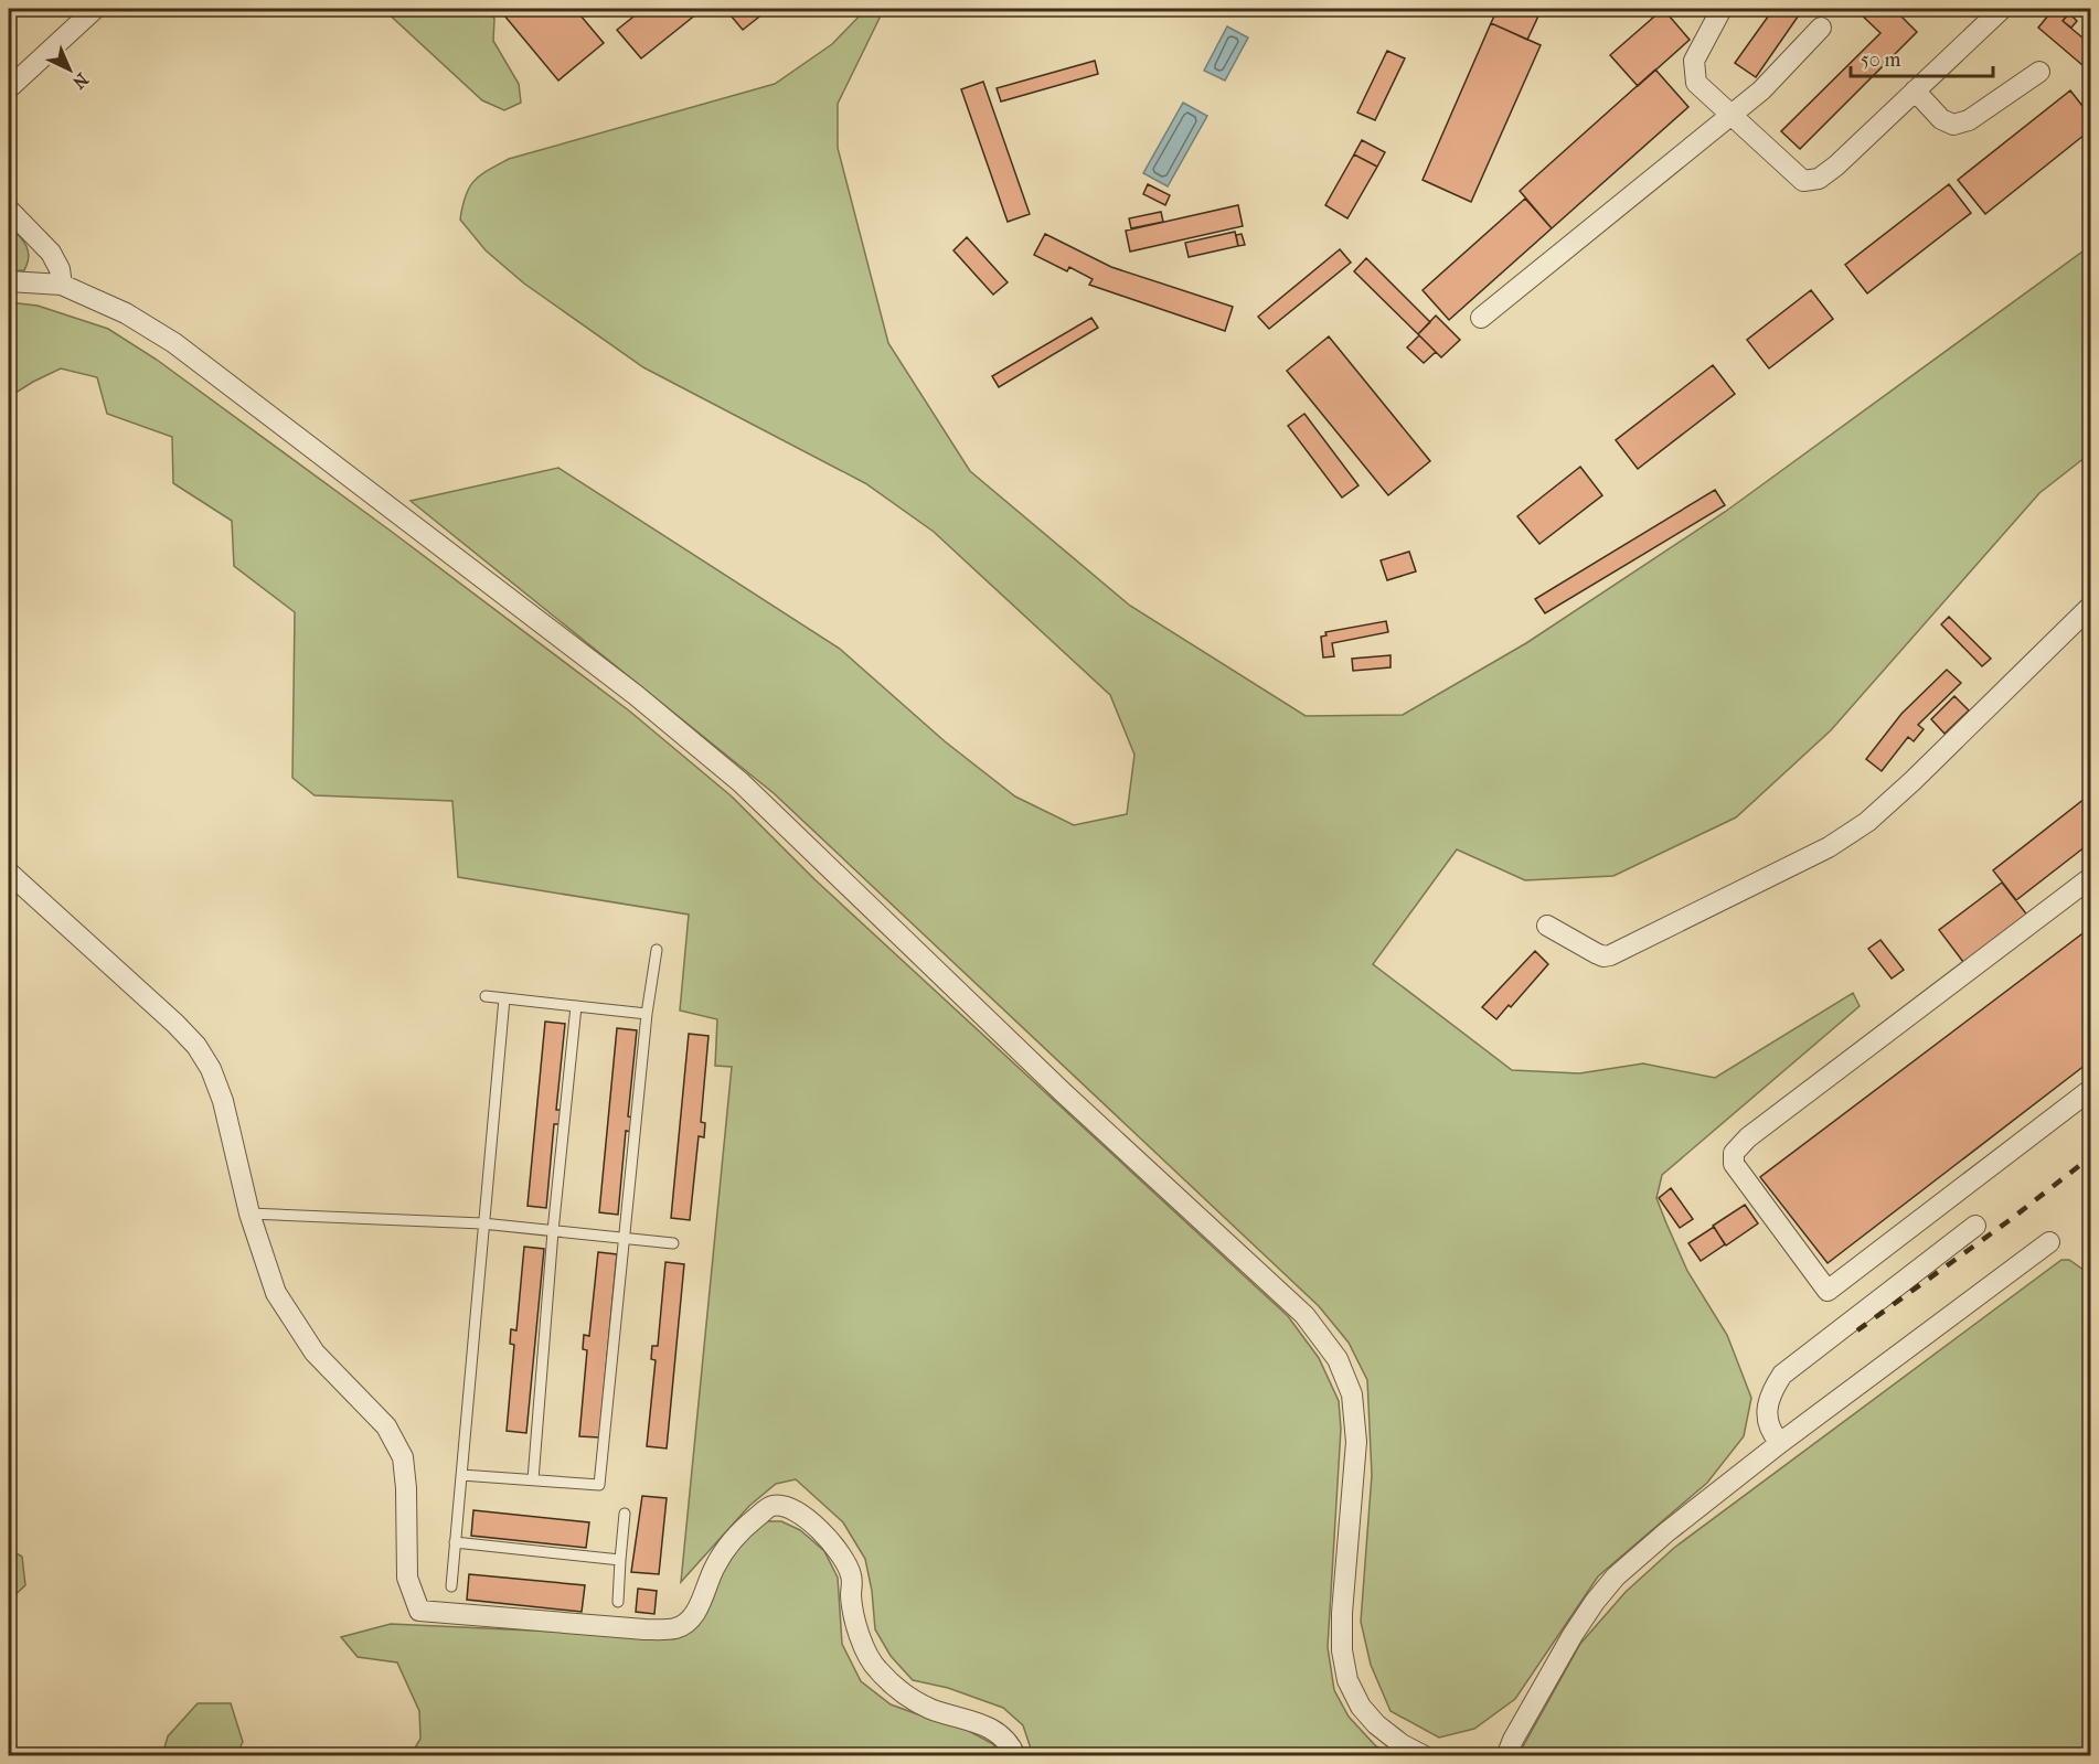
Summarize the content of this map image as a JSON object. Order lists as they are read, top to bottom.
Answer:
{
  "scale_bar": "50 m",
  "north": "bottom right"
}
